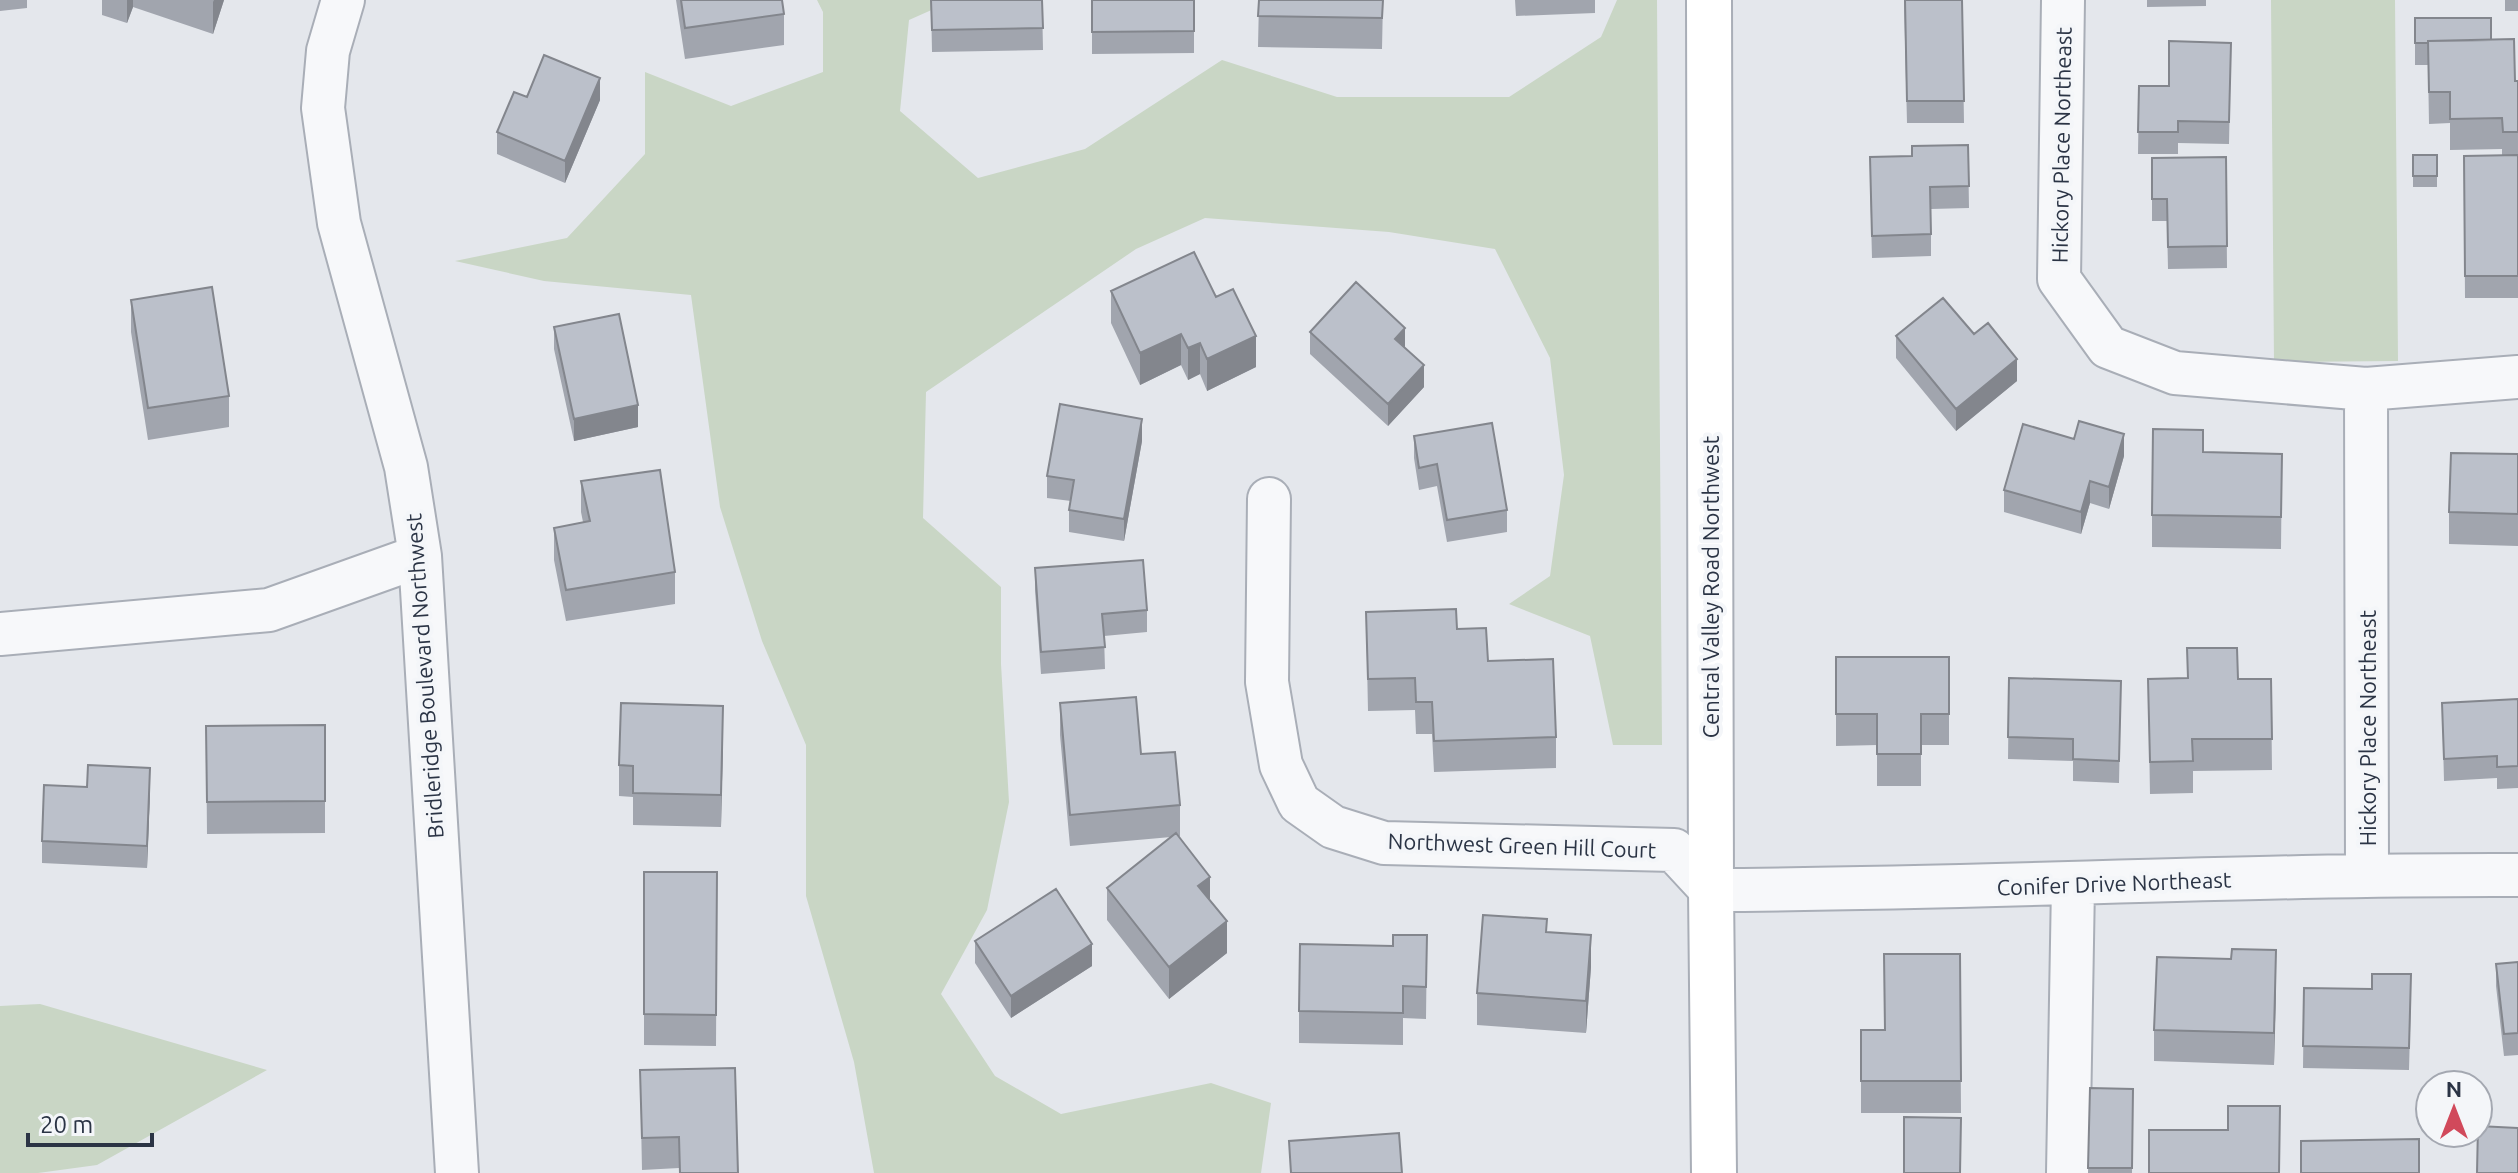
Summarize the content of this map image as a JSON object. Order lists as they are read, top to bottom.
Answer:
{
  "streets": {
    "main road": ["Central Valley Road Northwest"],
    "street": [
      "Hickory Place Northeast",
      "Bridleridge Boulevard Northwest",
      "Northwest Green Hill Court",
      "Conifer Drive Northeast"
    ]
  },
  "crossings": [
    ["Hickory Place Northeast", "Conifer Drive Northeast"],
    ["Central Valley Road Northwest", "Northwest Green Hill Court"],
    ["Central Valley Road Northwest", "Conifer Drive Northeast"],
    ["Northwest Green Hill Court", "Conifer Drive Northeast"]
  ],
  "scale_bar": "20 m",
  "north": "top"
}
